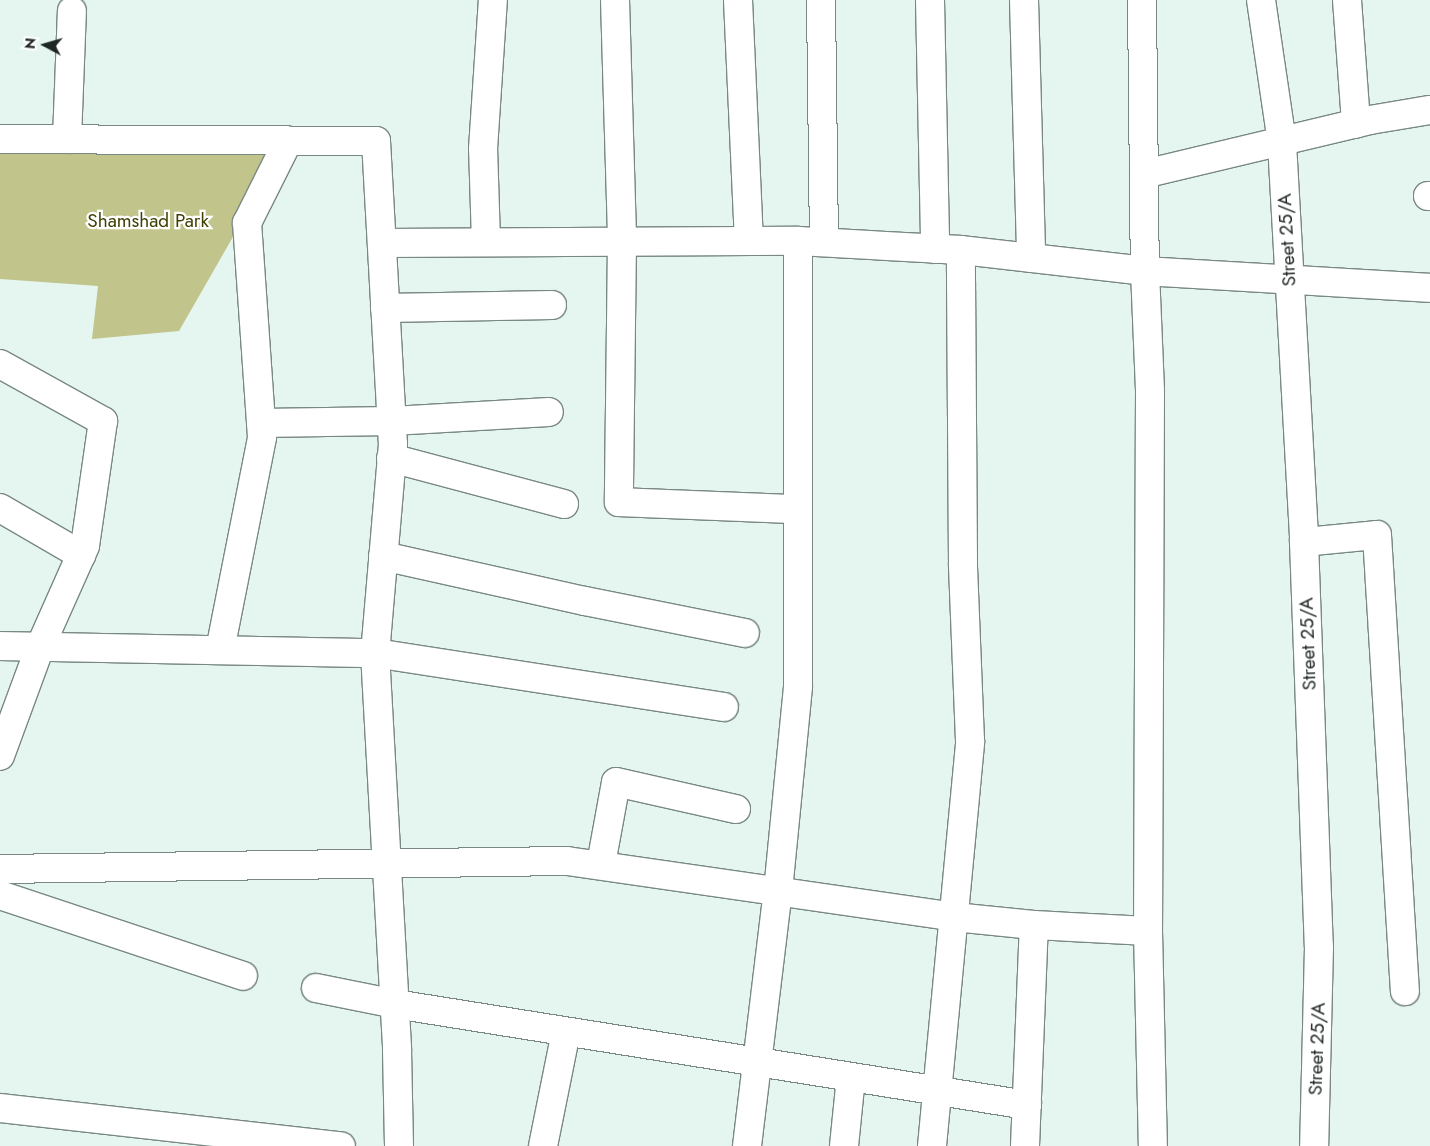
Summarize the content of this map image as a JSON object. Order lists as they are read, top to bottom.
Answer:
{
  "streets": {
    "street": ["Street 25/A"]
  },
  "parks": ["Shamshad Park"],
  "north": "left"
}
